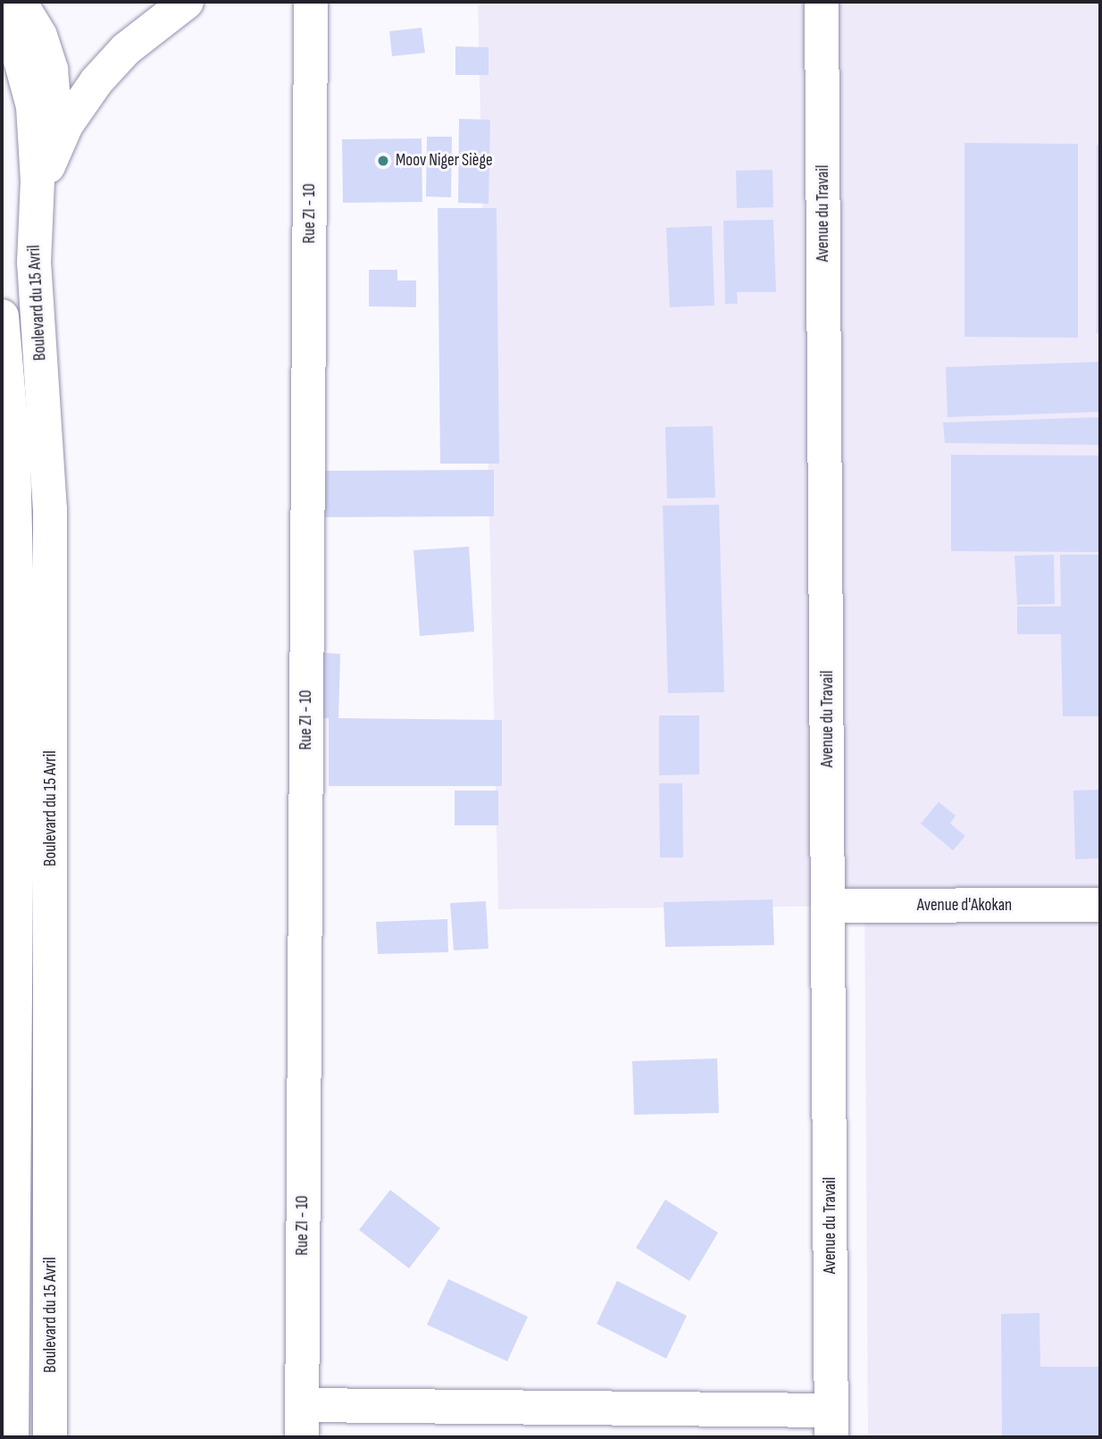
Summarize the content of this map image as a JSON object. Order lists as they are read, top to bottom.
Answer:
{
  "streets": {
    "main road": [
      "Rue ZI - 10",
      "Avenue du Travail",
      "Boulevard du 15 Avril",
      "Avenue d'Akokan"
    ]
  },
  "crossings": [
    ["Avenue du Travail", "Avenue d'Akokan"]
  ],
  "places": ["Moov Niger Siège"]
}
